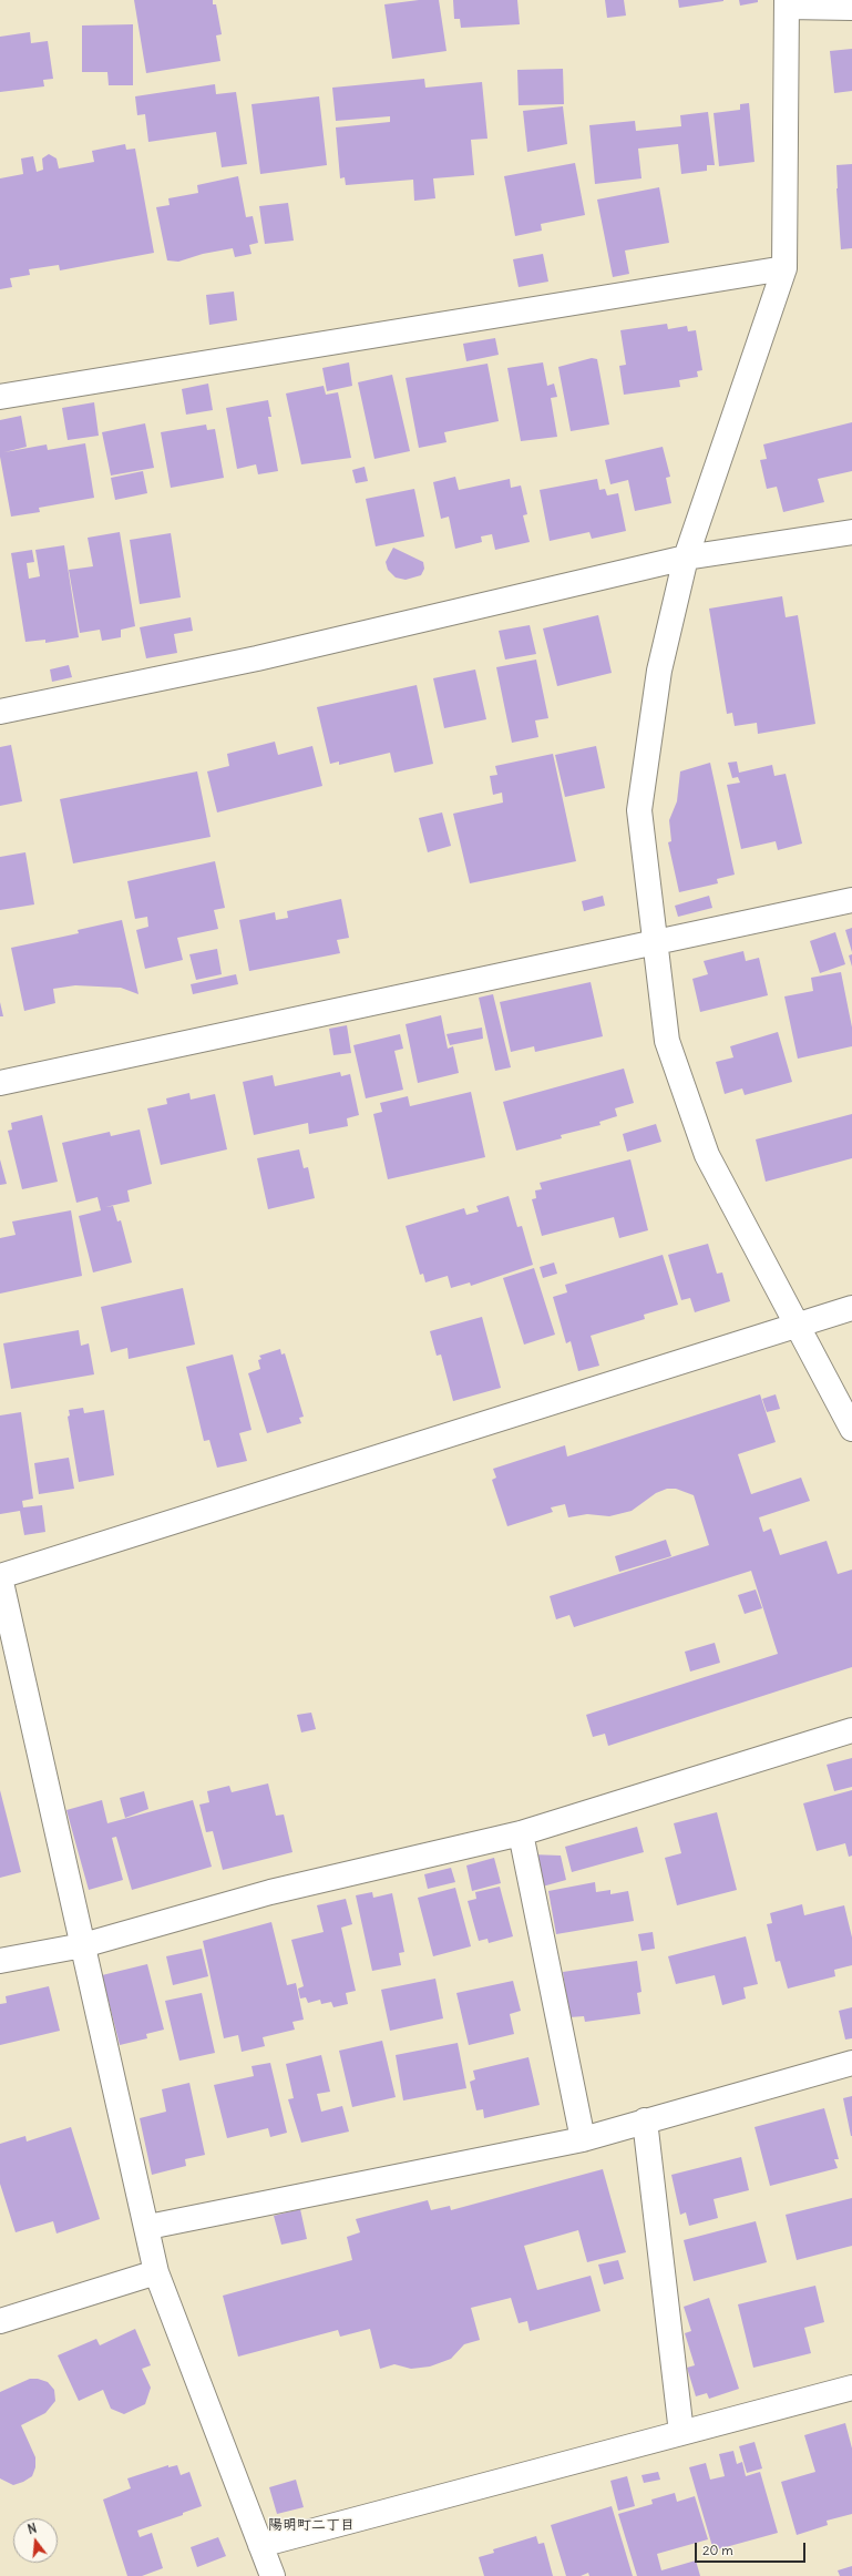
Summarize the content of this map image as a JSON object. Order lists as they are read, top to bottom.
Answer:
{
  "districts": ["陽明町二丁目"],
  "scale_bar": "20 m",
  "north": "top"
}
